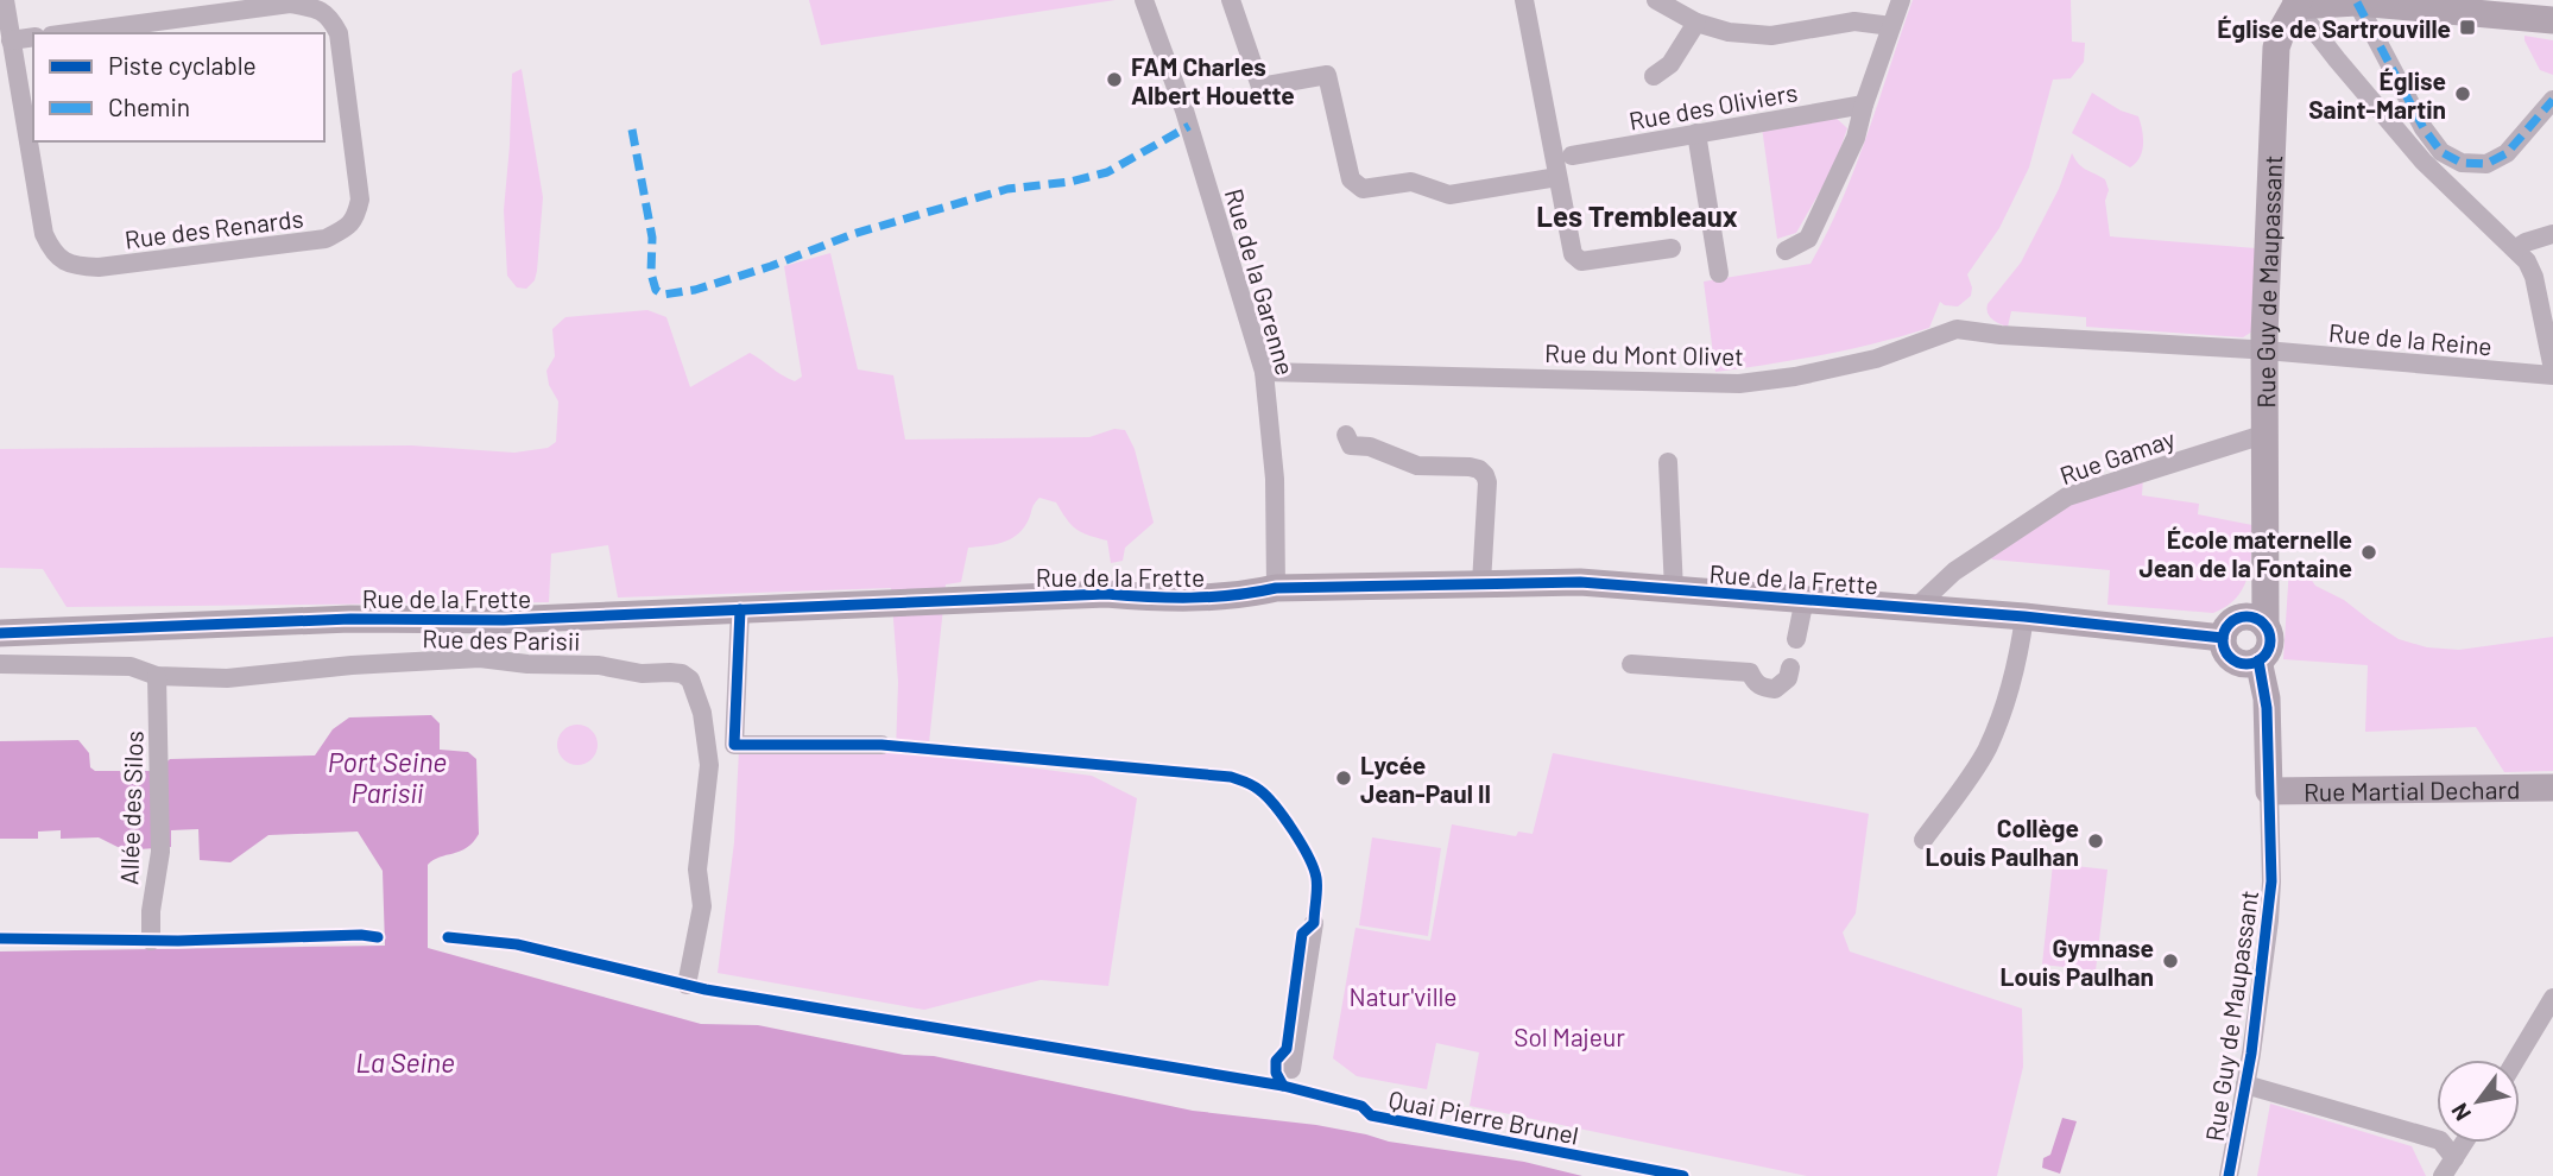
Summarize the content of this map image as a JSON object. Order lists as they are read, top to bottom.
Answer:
{
  "streets": {
    "street": [
      "Rue des Oliviers",
      "Rue des Renards",
      "Rue de la Garenne",
      "Rue Guy de Maupassant",
      "Rue de la Reine",
      "Rue du Mont Olivet",
      "Rue Gamay",
      "Rue de la Frette",
      "Rue des Parisii",
      "Rue Martial Dechard",
      "Allée des Silos"
    ],
    "cycle path": ["Quai Pierre Brunel"]
  },
  "crossings": [
    ["Rue de la Garenne", "Rue du Mont Olivet"],
    ["Rue de la Garenne", "Rue de la Frette"],
    ["Rue Guy de Maupassant", "Rue de la Reine"],
    ["Rue Guy de Maupassant", "Rue du Mont Olivet"],
    ["Rue Guy de Maupassant", "Rue Gamay"],
    ["Rue Guy de Maupassant", "Rue de la Frette"],
    ["Rue Guy de Maupassant", "Rue Martial Dechard"],
    ["Rue de la Reine", "Rue du Mont Olivet"],
    ["Rue Gamay", "Rue de la Frette"],
    ["Rue des Parisii", "Allée des Silos"]
  ],
  "districts": ["Les Trembleaux"],
  "water": ["Port Seine Parisii", "La Seine"],
  "parks": ["Natur'ville", "Sol Majeur"],
  "places": {
    "transit": ["Église de Sartrouville"],
    "other": [
      "FAM Charles Albert Houette",
      "Église Saint-Martin",
      "École maternelle Jean de la Fontaine",
      "Lycée Jean-Paul II",
      "Collège Louis Paulhan",
      "Gymnase Louis Paulhan"
    ]
  },
  "legend": ["Piste cyclable", "Chemin"],
  "north": "bottom left"
}
